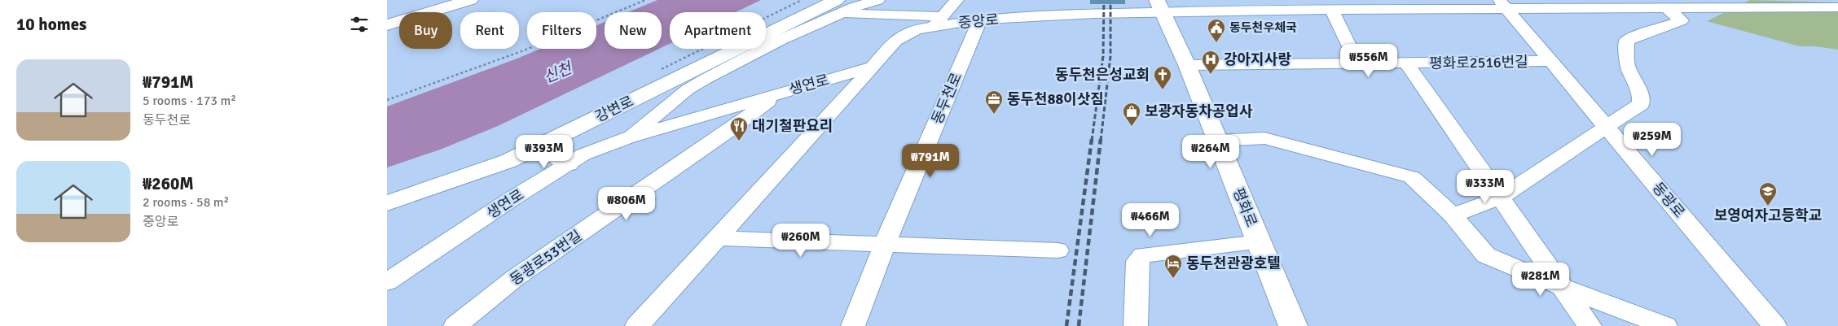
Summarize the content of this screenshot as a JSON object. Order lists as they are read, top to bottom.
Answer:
{
  "streets": {
    "main road": ["강변로", "평화로"],
    "street": [
      "중앙로",
      "평화로2516번길",
      "생연로",
      "동두천로",
      "동광로",
      "동광로53번길"
    ]
  },
  "crossings": [
    ["중앙로", "생연로"],
    ["중앙로", "동두천로"],
    ["중앙로", "강변로"],
    ["중앙로", "동광로"],
    ["중앙로", "평화로"],
    ["평화로2516번길", "동광로"],
    ["평화로2516번길", "평화로"],
    ["생연로", "강변로"],
    ["생연로", "동광로53번길"]
  ],
  "water": ["신천"],
  "places": {
    "public building": ["동두천우체국"],
    "hospital": ["강아지사랑"],
    "church": ["동두천은성교회"],
    "office": ["동두천88이삿짐"],
    "shop": ["보광자동차공업사"],
    "restaurant": ["대기철판요리"],
    "school or university": ["보영여자고등학교"],
    "hotel": ["동두천관광호텔"]
  },
  "page": {
    "heading": "10 homes",
    "chip": [
      "Buy",
      "Rent",
      "Filters",
      "New",
      "Apartment"
    ],
    "price": [
      "₩556M",
      "₩259M",
      "₩393M",
      "₩264M",
      "₩791M",
      "₩333M",
      "₩806M",
      "₩466M",
      "₩260M",
      "₩281M"
    ],
    "list": [
      {
        "name": "₩791M",
        "note": "5 rooms · 173 m² · 동두천로"
      },
      {
        "name": "₩260M",
        "note": "2 rooms · 58 m² · 중앙로"
      }
    ]
  }
}
